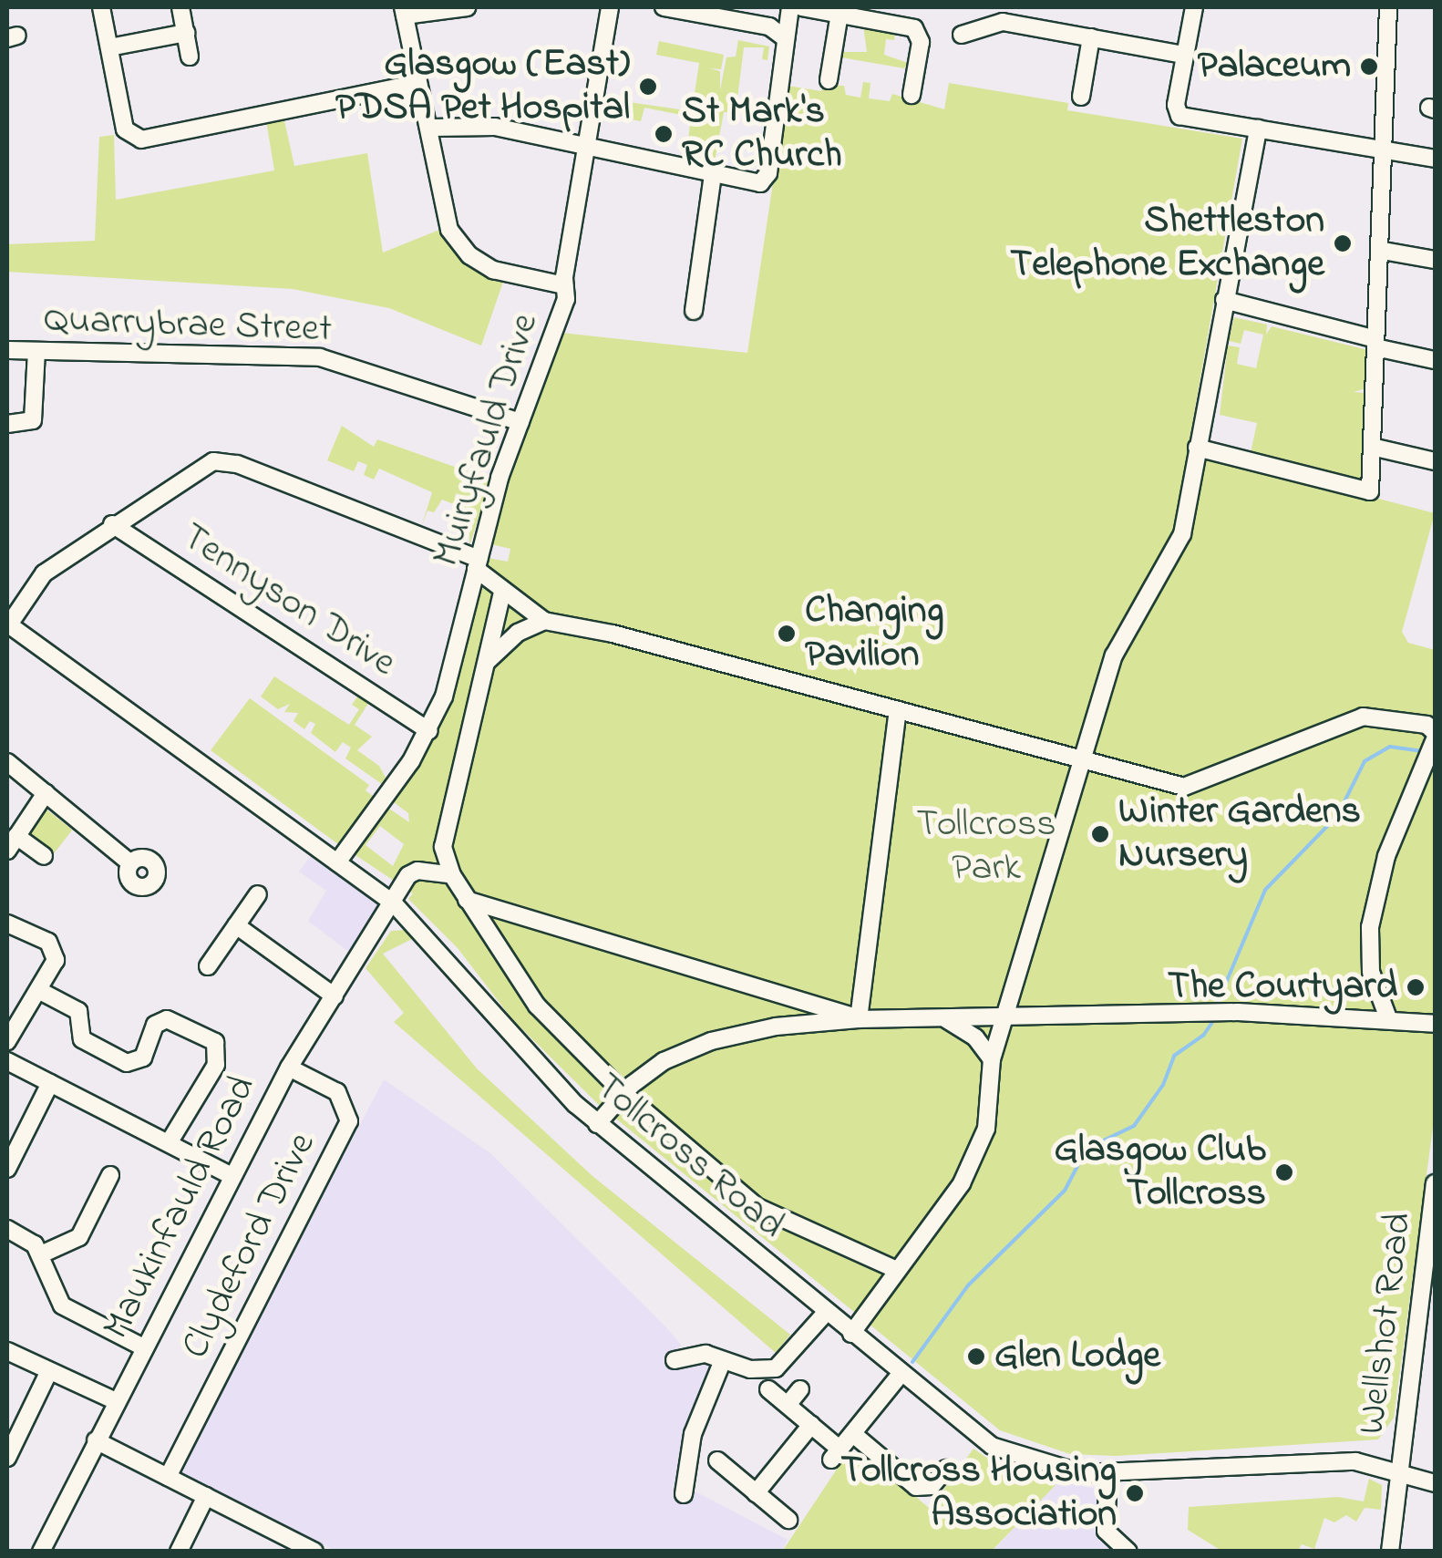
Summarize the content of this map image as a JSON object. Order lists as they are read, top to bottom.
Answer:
{
  "streets": {
    "street": [
      "Quarrybrae Street",
      "Muiryfauld Drive",
      "Tennyson Drive",
      "Tollcross Road",
      "Maukinfauld Road",
      "Clydeford Drive",
      "Wellshot Road"
    ]
  },
  "crossings": [
    ["Quarrybrae Street", "Muiryfauld Drive"],
    ["Muiryfauld Drive", "Tennyson Drive"],
    ["Muiryfauld Drive", "Tollcross Road"],
    ["Tollcross Road", "Maukinfauld Road"],
    ["Tollcross Road", "Wellshot Road"],
    ["Maukinfauld Road", "Clydeford Drive"]
  ],
  "parks": ["Tollcross Park"],
  "places": [
    "Palaceum",
    "Glasgow (East) PDSA Pet Hospital",
    "St Mark's RC Church",
    "Shettleston Telephone Exchange",
    "Changing Pavilion",
    "Winter Gardens Nursery",
    "The Courtyard",
    "Glasgow Club Tollcross",
    "Glen Lodge",
    "Tollcross Housing Association"
  ]
}
